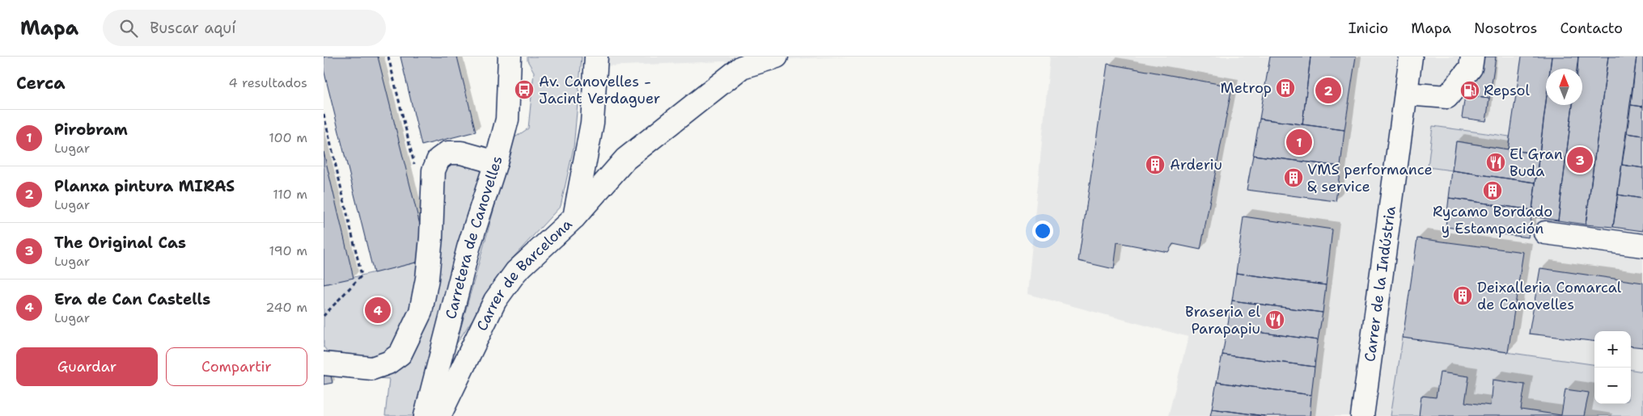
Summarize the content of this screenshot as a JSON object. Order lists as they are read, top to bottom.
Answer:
{
  "streets": {
    "street": ["Carretera de Canovelles", "Carrer de Barcelona", "Carrer de la Indústria"]
  },
  "places": {
    "building": [
      "Metrop",
      "Arderiu",
      "VMS performance & service",
      "Rycamo Bordado y Estampación",
      "Deixalleria Comarcal de Canovelles"
    ],
    "bus stop": ["Av. Canovelles - Jacint Verdaguer"],
    "fuel station": ["Repsol"],
    "restaurant": ["El Gran Buda", "Braseria el Parapapiu"]
  },
  "north": "top",
  "page": {
    "header": "Mapa",
    "search": "Buscar aquí",
    "nav": [
      "Inicio",
      "Mapa",
      "Nosotros",
      "Contacto"
    ],
    "heading": ["Cerca", "4 resultados"],
    "pins": [
      "2",
      "1",
      "3",
      "4"
    ],
    "list": [
      {
        "mark": "1",
        "name": "Pirobram",
        "note": "Lugar",
        "value": "100 m"
      },
      {
        "mark": "2",
        "name": "Planxa pintura MIRAS",
        "note": "Lugar",
        "value": "110 m"
      },
      {
        "mark": "3",
        "name": "The Original Cas",
        "note": "Lugar",
        "value": "190 m"
      },
      {
        "mark": "4",
        "name": "Era de Can Castells",
        "note": "Lugar",
        "value": "240 m"
      }
    ],
    "map_buttons": ["+", "−"],
    "buttons": ["Guardar", "Compartir"]
  }
}
